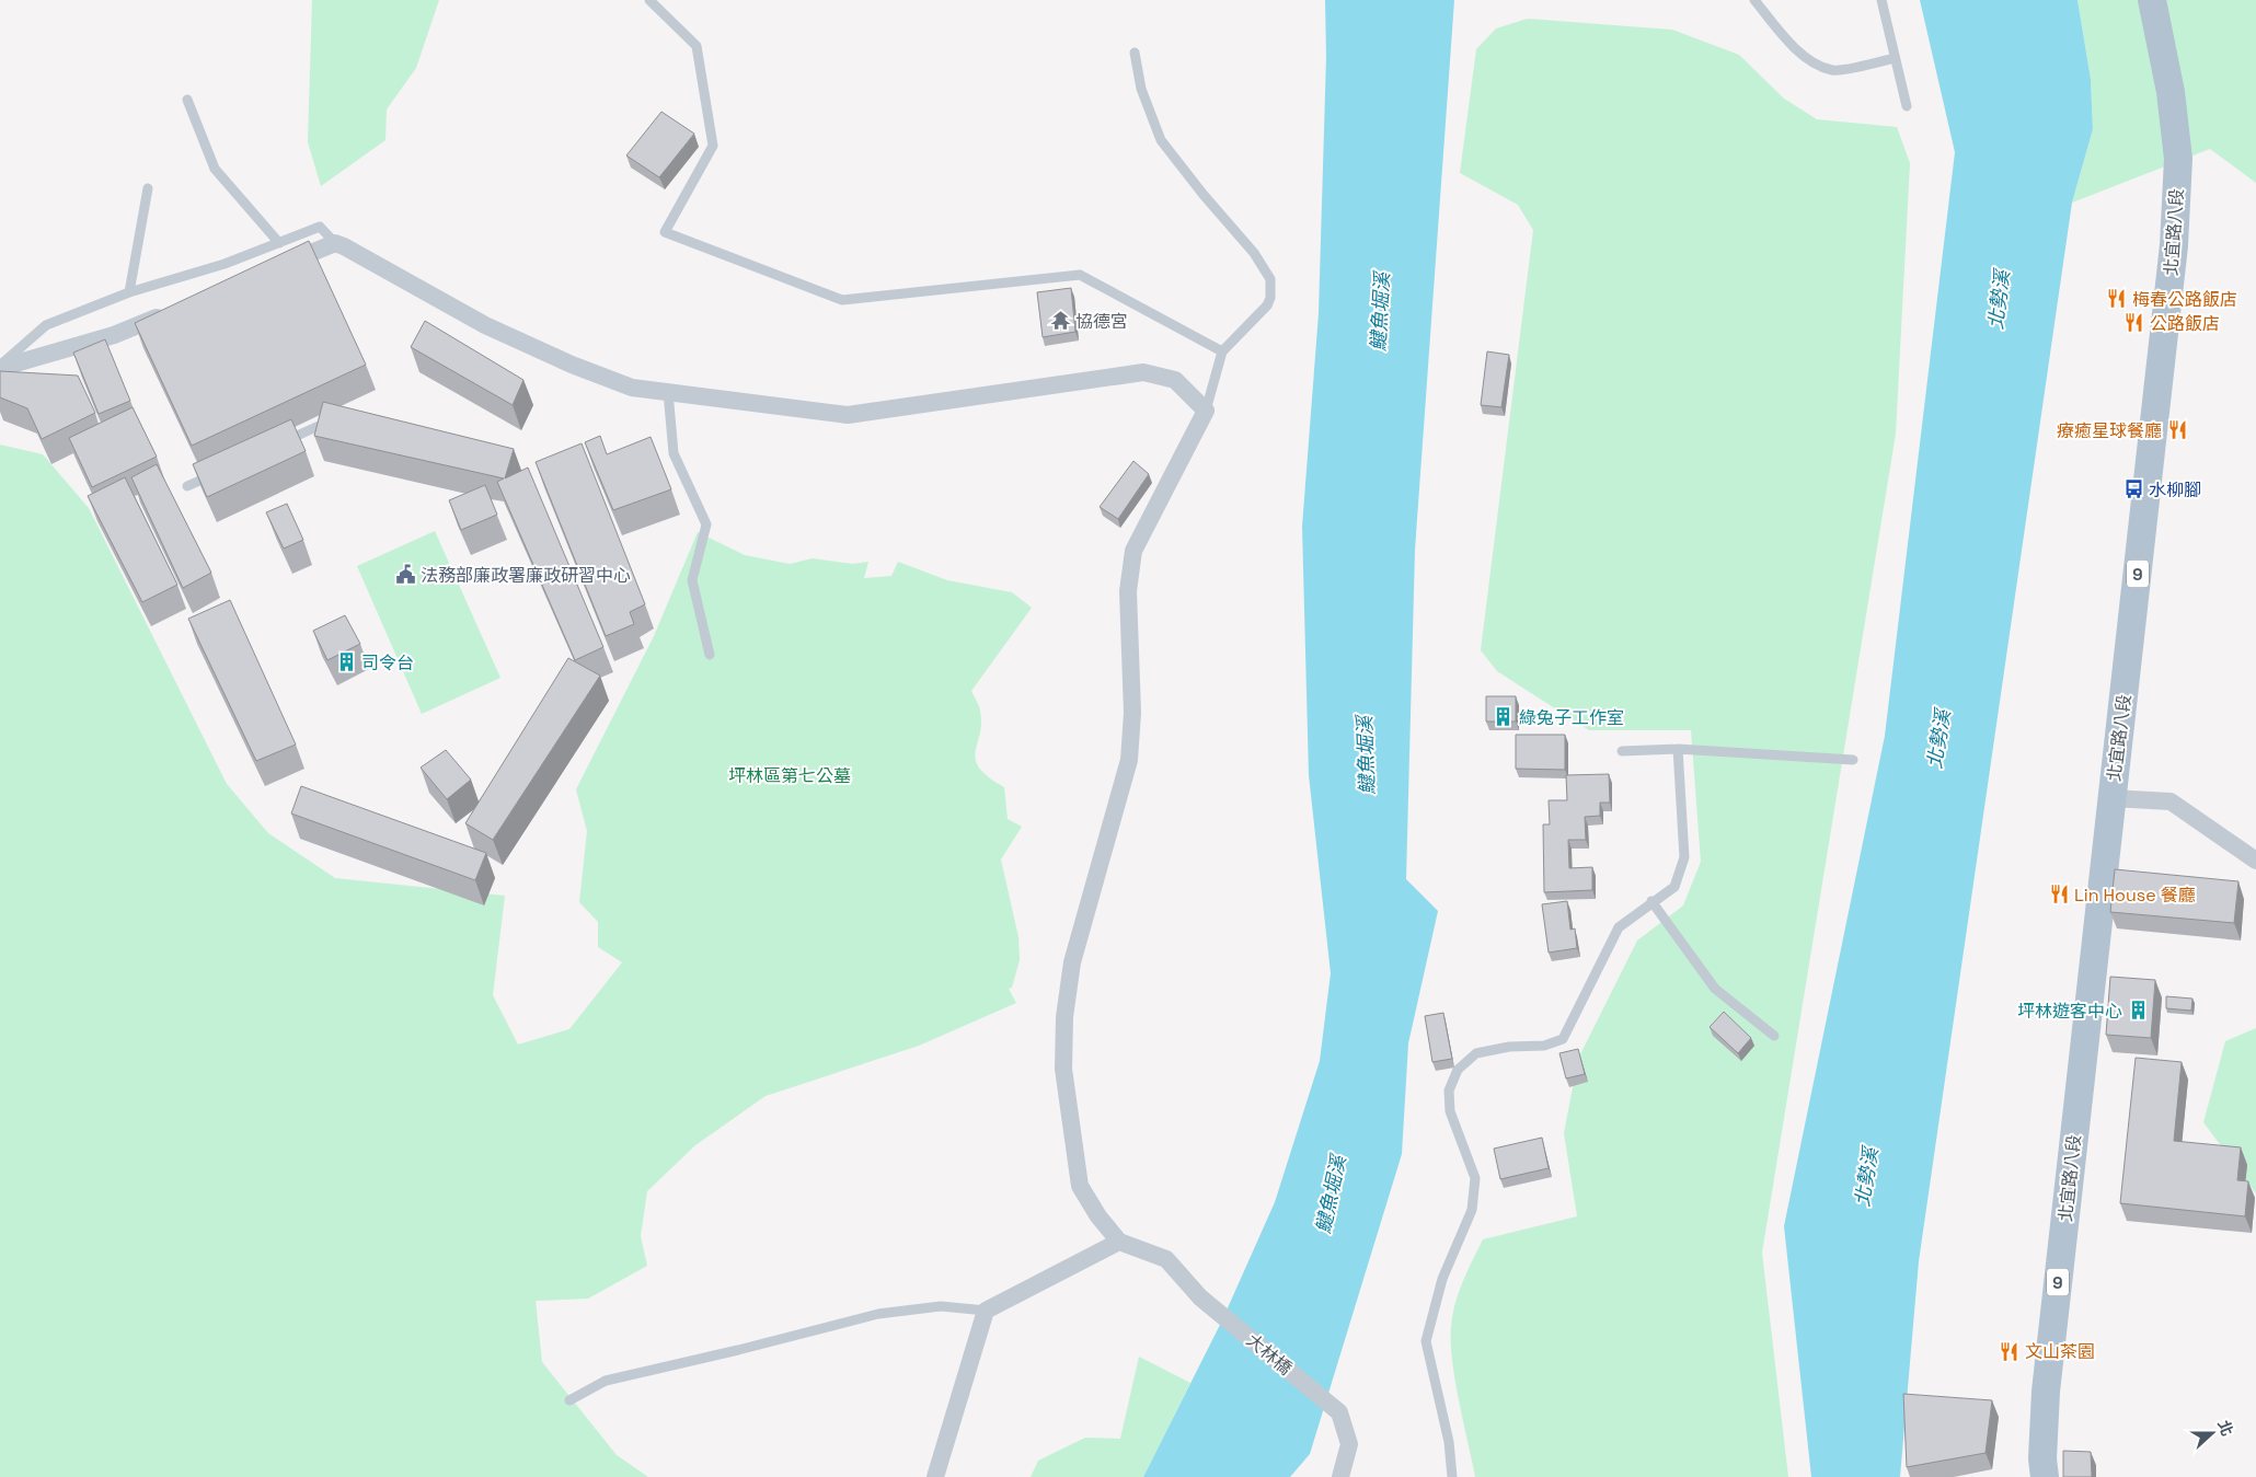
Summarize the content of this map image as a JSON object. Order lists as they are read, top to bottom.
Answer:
{
  "streets": {
    "main road": ["北宜路八段", "9"],
    "street": ["大林橋"]
  },
  "water": ["北勢溪", "𩻸魚堀溪"],
  "parks": ["坪林區第七公墓"],
  "places": {
    "restaurant": [
      "梅春公路飯店",
      "公路飯店",
      "療癒星球餐廳",
      "Lin House 餐廳",
      "文山茶園"
    ],
    "temple": ["協德宮"],
    "bus stop": ["水柳腳"],
    "public building": ["法務部廉政署廉政研習中心"],
    "building": ["司令台", "綠兔子工作室", "坪林遊客中心"]
  },
  "north": "right"
}
